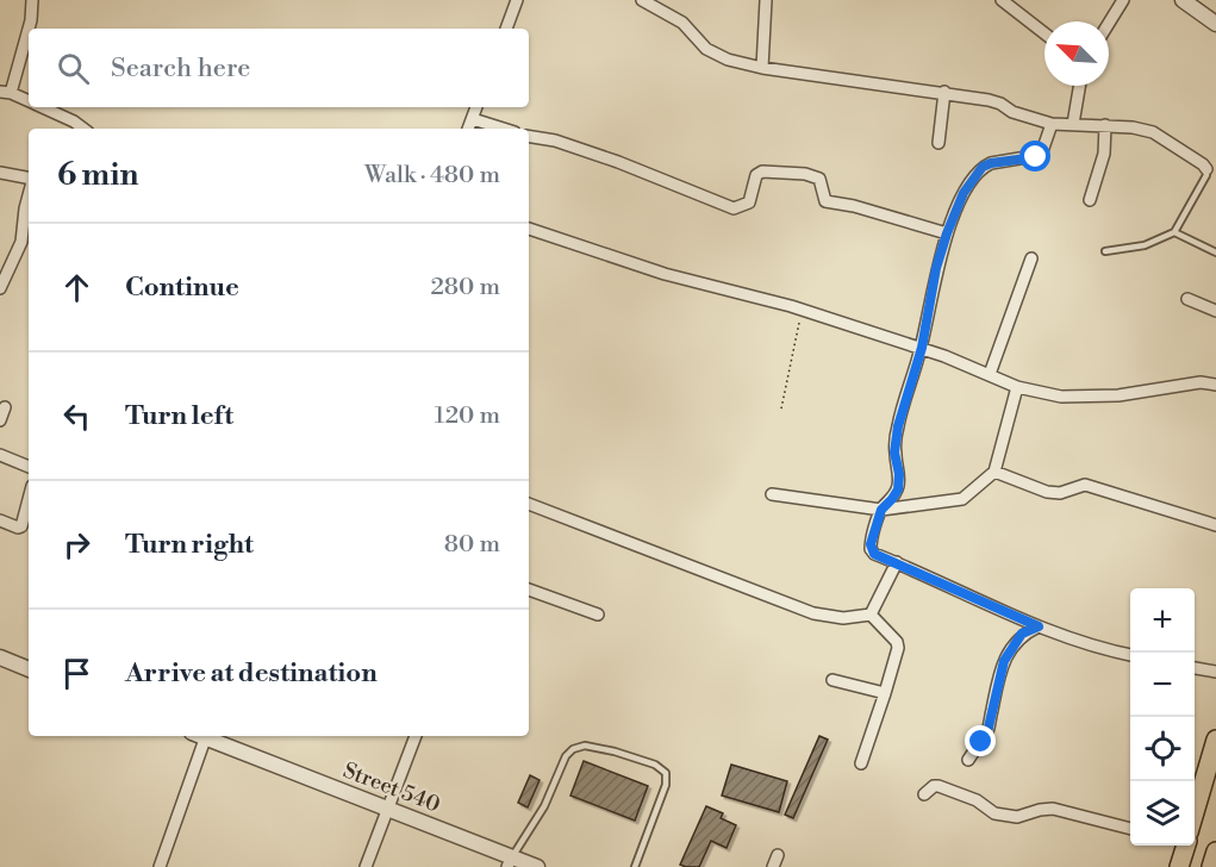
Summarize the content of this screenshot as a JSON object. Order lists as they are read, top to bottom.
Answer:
{
  "streets": {
    "street": ["Street 540"]
  },
  "north": "top left",
  "page": {
    "search": "Search here",
    "heading": ["6 min", "Walk · 480 m"],
    "list": [
      ["Continue", "280 m"],
      ["Turn left", "120 m"],
      ["Turn right", "80 m"],
      "Arrive at destination"
    ],
    "map_buttons": ["+", "−"]
  }
}
